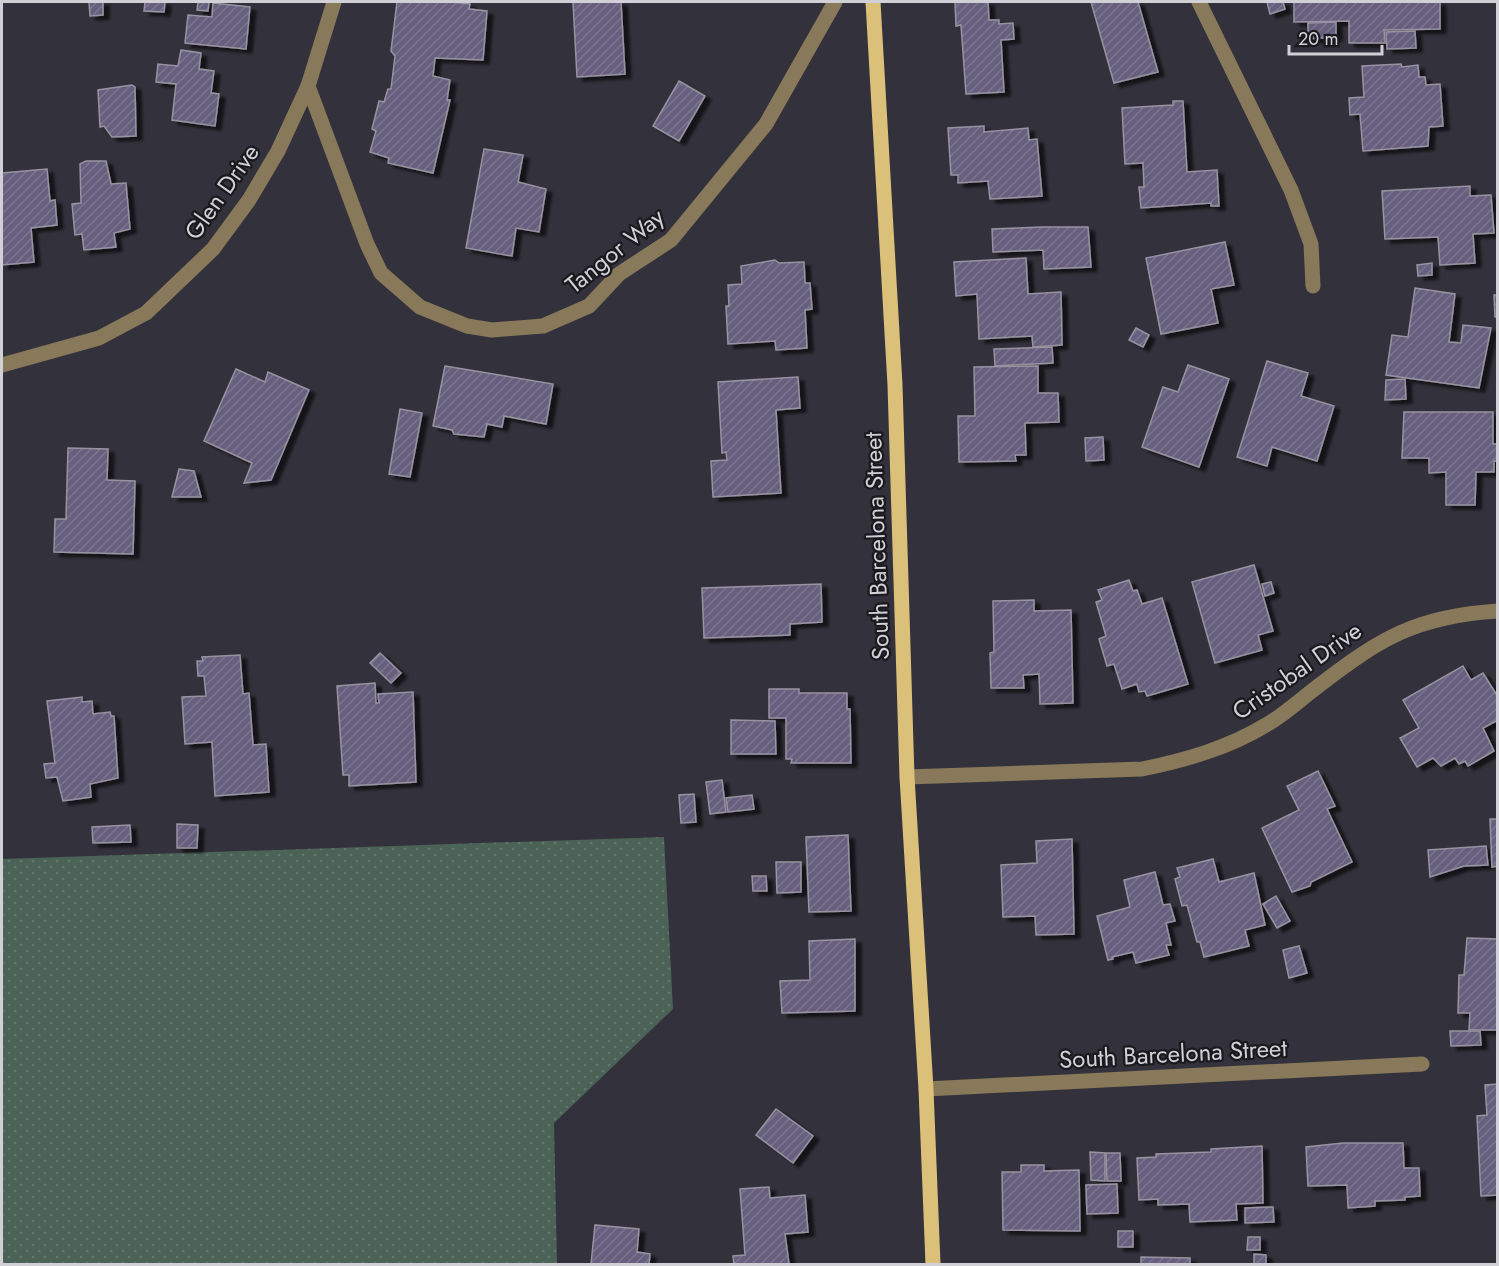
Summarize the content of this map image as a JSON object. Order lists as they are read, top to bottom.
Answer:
{
  "streets": {
    "main road": ["South Barcelona Street"],
    "street": ["Glen Drive", "Tangor Way", "Cristobal Drive"]
  },
  "crossings": [
    ["Glen Drive", "Tangor Way"],
    ["South Barcelona Street", "Cristobal Drive"]
  ],
  "scale_bar": "20 m"
}
